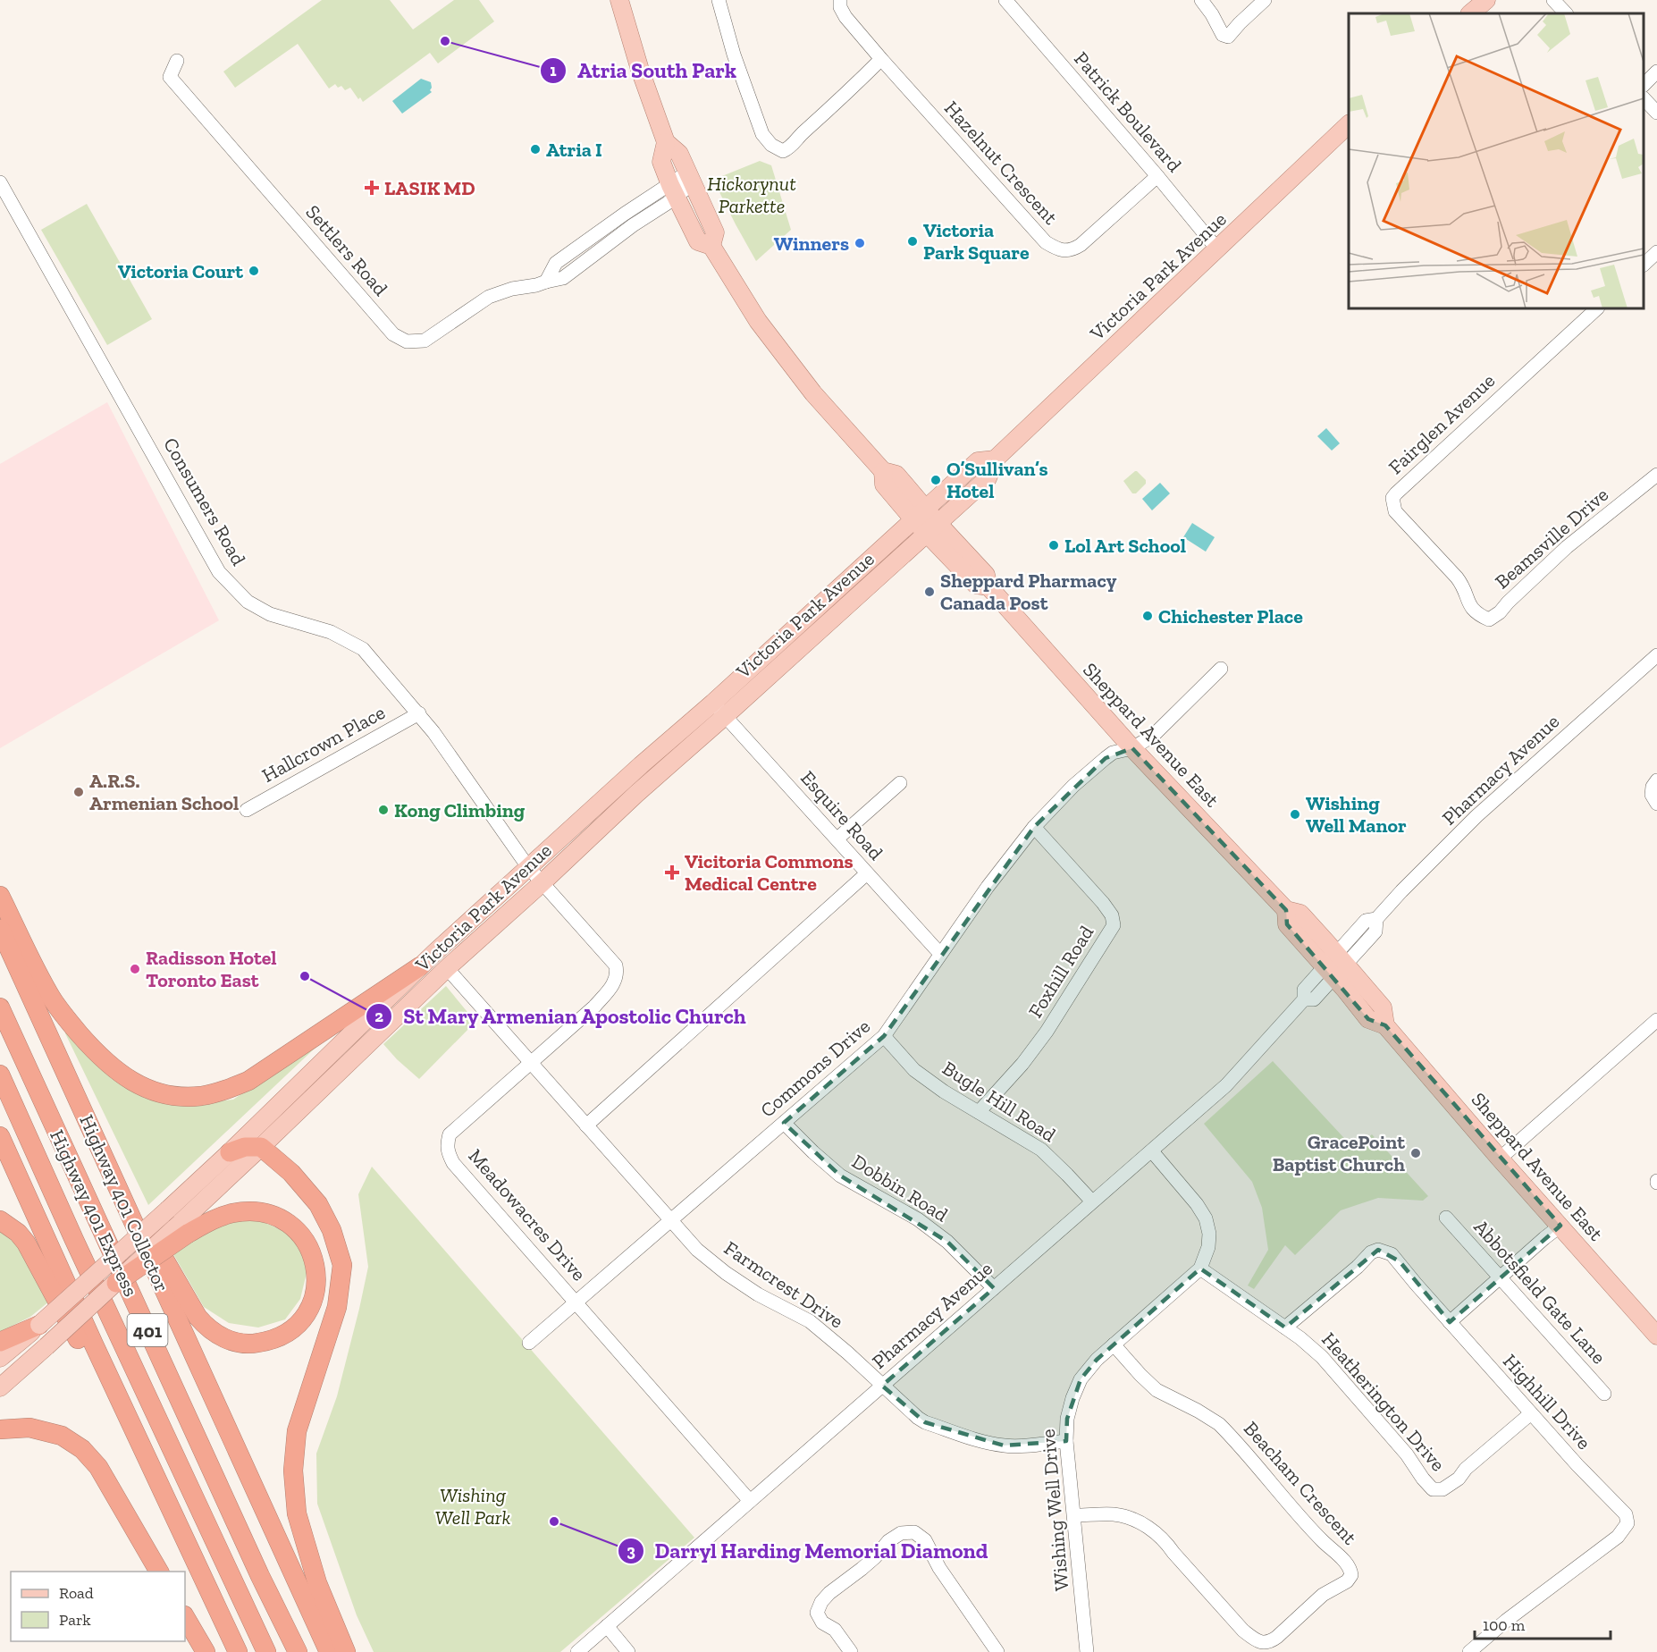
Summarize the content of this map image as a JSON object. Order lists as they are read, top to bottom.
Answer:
{
  "streets": {
    "highway": ["Highway 401 Collector", "Highway 401 Express", "401"],
    "main road": ["Victoria Park Avenue", "Sheppard Avenue East"],
    "street": [
      "Patrick Boulevard",
      "Hazelnut Crescent",
      "Settlers Road",
      "Fairglen Avenue",
      "Consumers Road",
      "Beamsville Drive",
      "Hallcrown Place",
      "Pharmacy Avenue",
      "Esquire Road",
      "Foxhill Road",
      "Commons Drive",
      "Bugle Hill Road",
      "Dobbin Road",
      "Meadowacres Drive",
      "Farmcrest Drive",
      "Abbotsfield Gate Lane",
      "Heatherington Drive",
      "Highhill Drive",
      "Beacham Crescent",
      "Wishing Well Drive"
    ]
  },
  "crossings": [
    ["Patrick Boulevard", "Hazelnut Crescent"],
    ["Patrick Boulevard", "Victoria Park Avenue"],
    ["Settlers Road", "Sheppard Avenue East"],
    ["Victoria Park Avenue", "Consumers Road"],
    ["Victoria Park Avenue", "Sheppard Avenue East"],
    ["Victoria Park Avenue", "Esquire Road"],
    ["Victoria Park Avenue", "Meadowacres Drive"],
    ["Victoria Park Avenue", "Farmcrest Drive"],
    ["Fairglen Avenue", "Beamsville Drive"],
    ["Consumers Road", "Hallcrown Place"],
    ["Consumers Road", "Meadowacres Drive"],
    ["Sheppard Avenue East", "Pharmacy Avenue"],
    ["Sheppard Avenue East", "Commons Drive"],
    ["Pharmacy Avenue", "Bugle Hill Road"],
    ["Pharmacy Avenue", "Dobbin Road"],
    ["Pharmacy Avenue", "Meadowacres Drive"],
    ["Pharmacy Avenue", "Farmcrest Drive"],
    ["Pharmacy Avenue", "Wishing Well Drive"],
    ["Esquire Road", "Commons Drive"],
    ["Foxhill Road", "Commons Drive"],
    ["Foxhill Road", "Bugle Hill Road"],
    ["Commons Drive", "Bugle Hill Road"],
    ["Commons Drive", "Dobbin Road"],
    ["Commons Drive", "Meadowacres Drive"],
    ["Commons Drive", "Farmcrest Drive"],
    ["Meadowacres Drive", "Farmcrest Drive"],
    ["Farmcrest Drive", "Wishing Well Drive"],
    ["Heatherington Drive", "Highhill Drive"],
    ["Heatherington Drive", "Wishing Well Drive"],
    ["Beacham Crescent", "Wishing Well Drive"]
  ],
  "parks": ["Hickorynut Parkette", "Wishing Well Park"],
  "places": {
    "other": [
      "Atria South Park",
      "Atria I",
      "Victoria Park Square",
      "Winners",
      "Victoria Court",
      "O’Sullivan’s Hotel",
      "Lol Art School",
      "Sheppard Pharmacy Canada Post",
      "Chichester Place",
      "A.R.S. Armenian School",
      "Kong Climbing",
      "Wishing Well Manor",
      "Radisson Hotel Toronto East",
      "St Mary Armenian Apostolic Church",
      "GracePoint Baptist Church",
      "Darryl Harding Memorial Diamond"
    ],
    "health": ["LASIK MD", "Vicitoria Commons Medical Centre"]
  },
  "legend": ["Road", "Park"],
  "scale_bar": "100 m"
}
